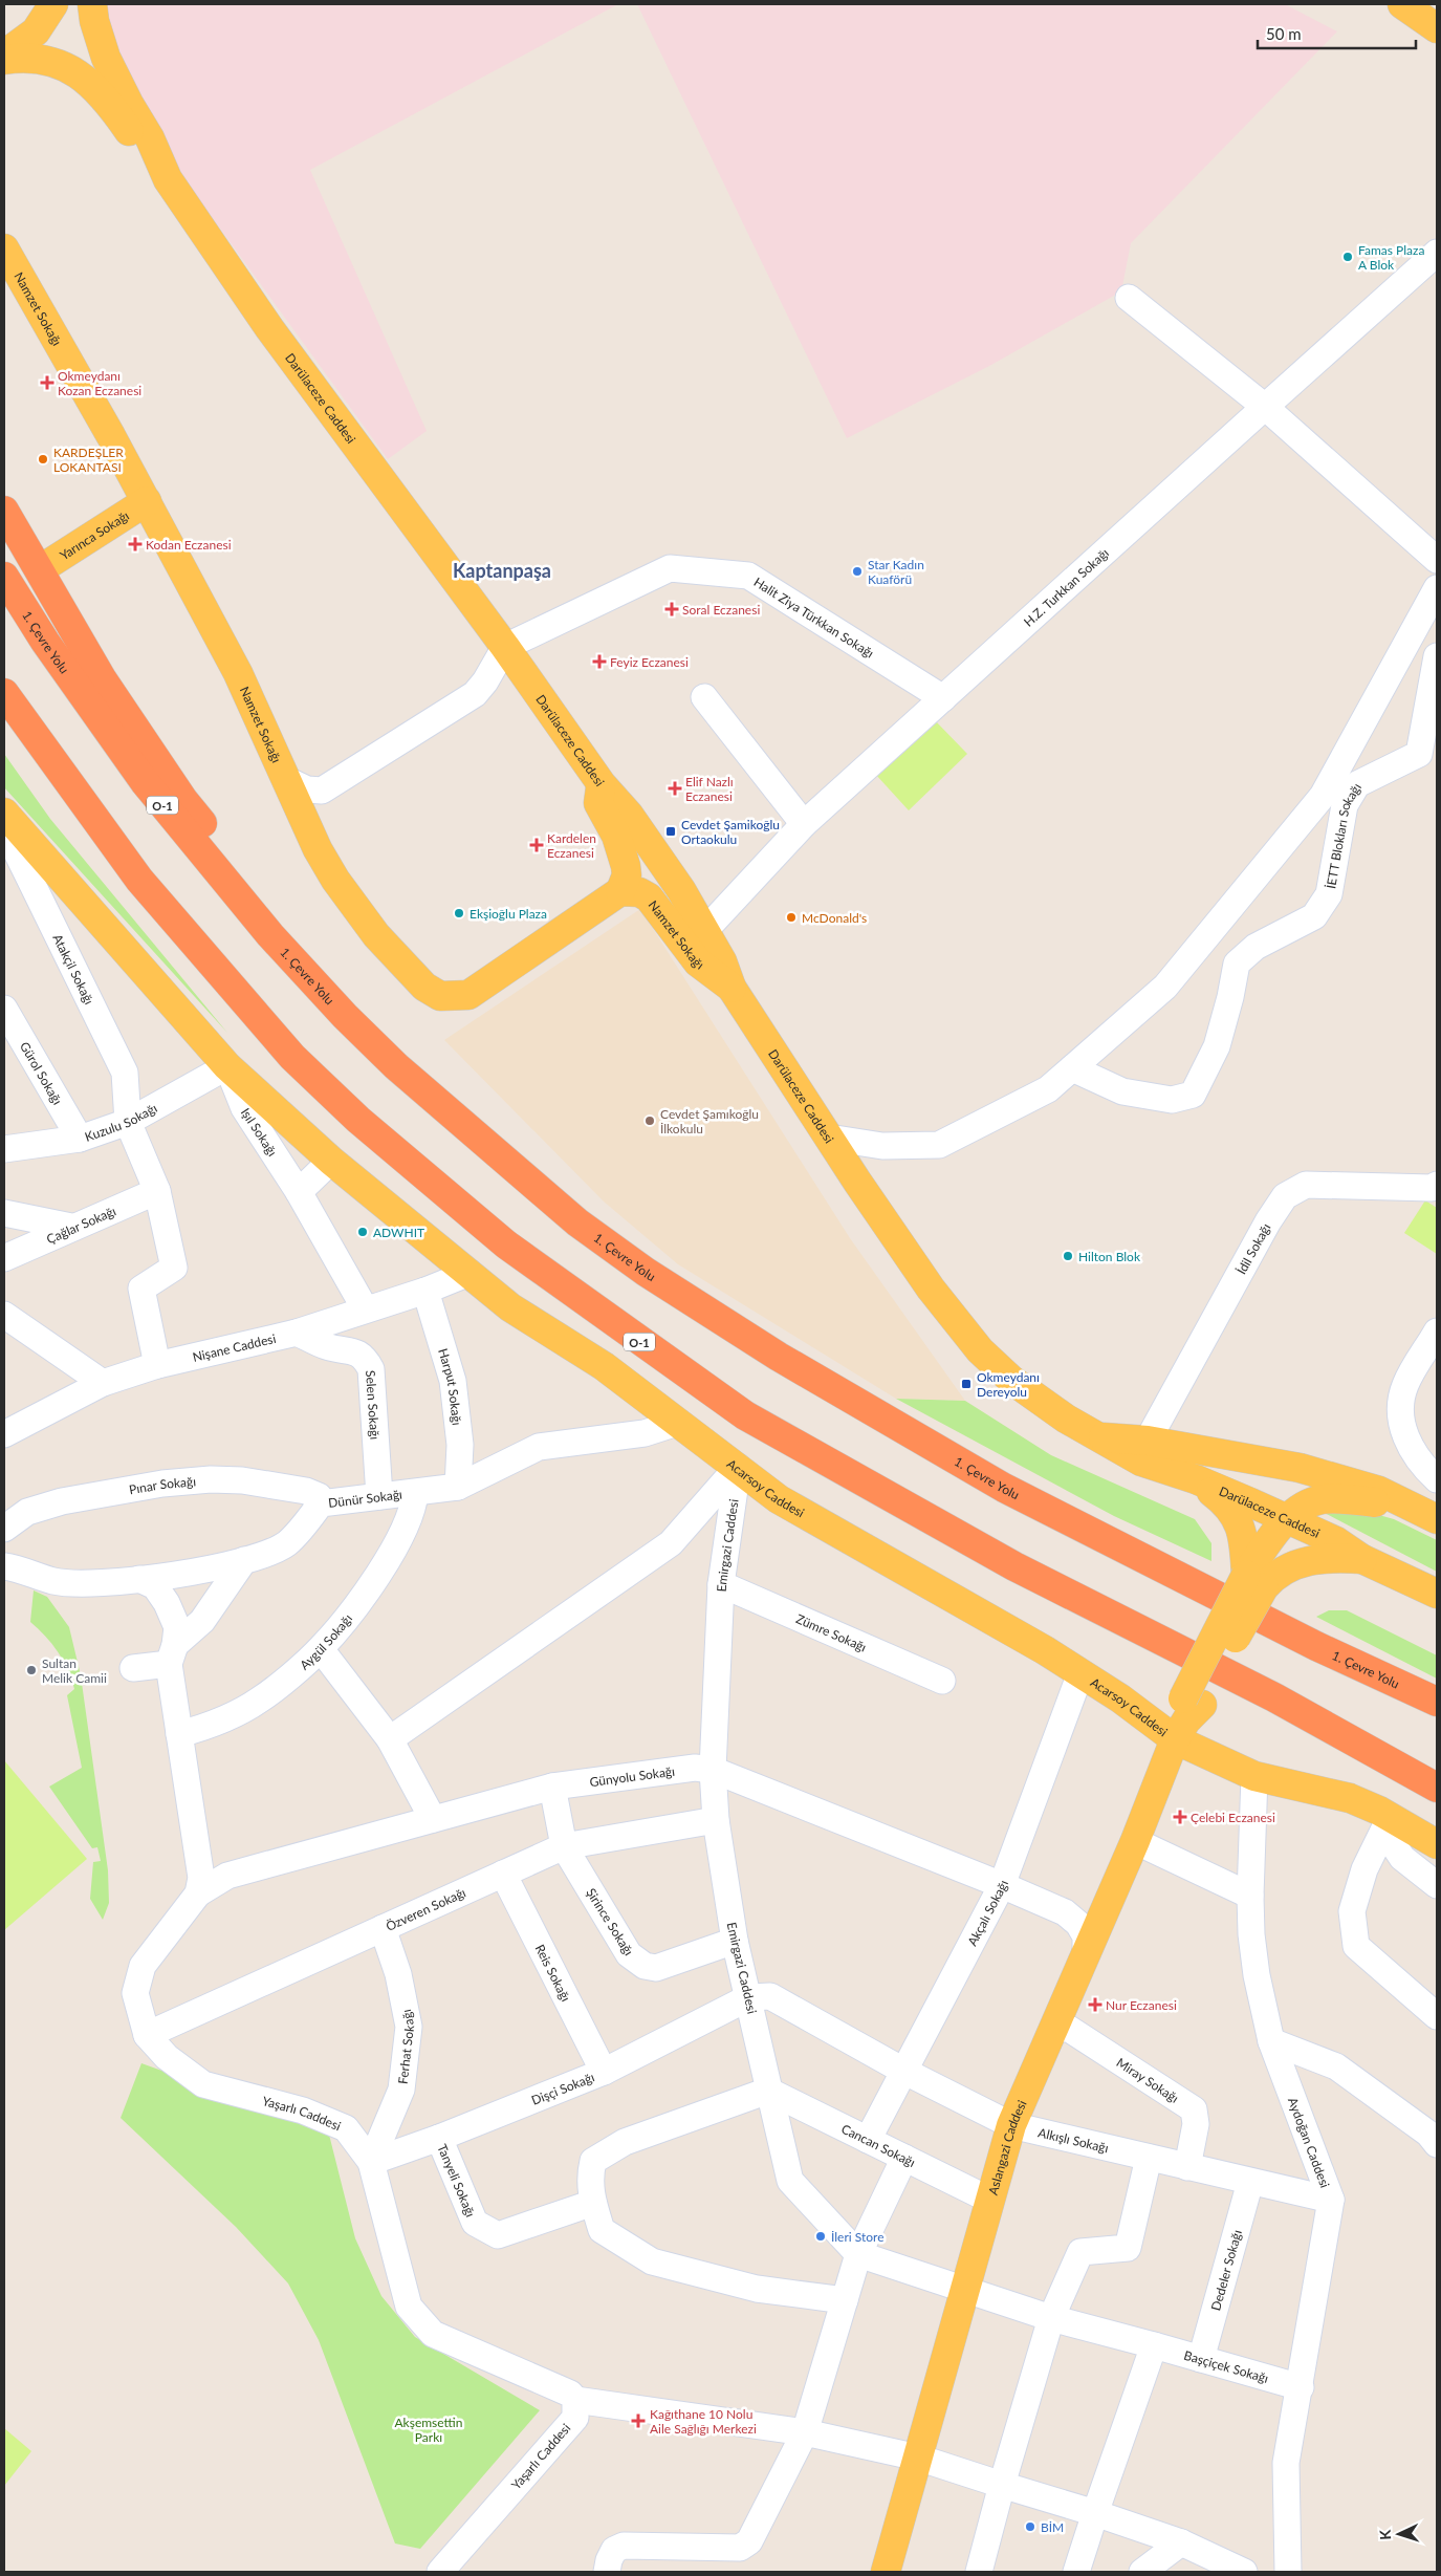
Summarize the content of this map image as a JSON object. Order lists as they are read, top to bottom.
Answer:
{
  "streets": {
    "highway": ["1. Çevre Yolu", "O-1"],
    "main road": [
      "Namzet Sokağı",
      "Darülaceze Caddesi",
      "Yarınca Sokağı",
      "Acarsoy Caddesi",
      "Aslangazi Caddesi"
    ],
    "street": [
      "H.Z. Turkkan Sokağı",
      "Halit Ziya Türkkan Sokağı",
      "İETT Blokları Sokağı",
      "Atakçil Sokağı",
      "Gürol Sokağı",
      "Kuzulu Sokağı",
      "Işıl Sokağı",
      "Çağlar Sokağı",
      "İdil Sokağı",
      "Nişane Caddesi",
      "Harput Sokağı",
      "Selen Sokağı",
      "Pınar Sokağı",
      "Dünür Sokağı",
      "Emirgazi Caddesi",
      "Zümre Sokağı",
      "Aygül Sokağı",
      "Günyolu Sokağı",
      "Özveren Sokağı",
      "Akçalı Sokağı",
      "Şirince Sokağı",
      "Reis Sokağı",
      "Ferhat Sokağı",
      "Miray Sokağı",
      "Dişçi Sokağı",
      "Yaşarlı Caddesi",
      "Alkışlı Sokağı",
      "Aydoğan Caddesi",
      "Cancan Sokağı",
      "Tanyeli Sokağı",
      "Dedeler Sokağı",
      "Başçiçek Sokağı"
    ]
  },
  "crossings": [
    ["Namzet Sokağı", "Darülaceze Caddesi"],
    ["Namzet Sokağı", "Yarınca Sokağı"],
    ["Darülaceze Caddesi", "H.Z. Turkkan Sokağı"],
    ["Darülaceze Caddesi", "Halit Ziya Türkkan Sokağı"],
    ["Darülaceze Caddesi", "İdil Sokağı"],
    ["H.Z. Turkkan Sokağı", "Halit Ziya Türkkan Sokağı"],
    ["Atakçil Sokağı", "Kuzulu Sokağı"],
    ["Atakçil Sokağı", "Çağlar Sokağı"],
    ["Atakçil Sokağı", "Nişane Caddesi"],
    ["Gürol Sokağı", "Kuzulu Sokağı"],
    ["Kuzulu Sokağı", "Işıl Sokağı"],
    ["Kuzulu Sokağı", "Acarsoy Caddesi"],
    ["Işıl Sokağı", "Nişane Caddesi"],
    ["Işıl Sokağı", "Acarsoy Caddesi"],
    ["Nişane Caddesi", "Harput Sokağı"],
    ["Nişane Caddesi", "Selen Sokağı"],
    ["Nişane Caddesi", "Acarsoy Caddesi"],
    ["Harput Sokağı", "Dünür Sokağı"],
    ["Selen Sokağı", "Dünür Sokağı"],
    ["Pınar Sokağı", "Dünür Sokağı"],
    ["Acarsoy Caddesi", "Dünür Sokağı"],
    ["Acarsoy Caddesi", "Emirgazi Caddesi"],
    ["Acarsoy Caddesi", "Akçalı Sokağı"],
    ["Acarsoy Caddesi", "Aydoğan Caddesi"],
    ["Acarsoy Caddesi", "Aslangazi Caddesi"],
    ["Dünür Sokağı", "Aygül Sokağı"],
    ["Emirgazi Caddesi", "Zümre Sokağı"],
    ["Emirgazi Caddesi", "Günyolu Sokağı"],
    ["Emirgazi Caddesi", "Özveren Sokağı"],
    ["Emirgazi Caddesi", "Şirince Sokağı"],
    ["Emirgazi Caddesi", "Dişçi Sokağı"],
    ["Emirgazi Caddesi", "Alkışlı Sokağı"],
    ["Emirgazi Caddesi", "Cancan Sokağı"],
    ["Emirgazi Caddesi", "Başçiçek Sokağı"],
    ["Günyolu Sokağı", "Akçalı Sokağı"],
    ["Günyolu Sokağı", "Şirince Sokağı"],
    ["Günyolu Sokağı", "Yaşarlı Caddesi"],
    ["Günyolu Sokağı", "Aslangazi Caddesi"],
    ["Özveren Sokağı", "Şirince Sokağı"],
    ["Özveren Sokağı", "Reis Sokağı"],
    ["Özveren Sokağı", "Ferhat Sokağı"],
    ["Özveren Sokağı", "Yaşarlı Caddesi"],
    ["Akçalı Sokağı", "Alkışlı Sokağı"],
    ["Akçalı Sokağı", "Cancan Sokağı"],
    ["Reis Sokağı", "Dişçi Sokağı"],
    ["Ferhat Sokağı", "Dişçi Sokağı"],
    ["Ferhat Sokağı", "Yaşarlı Caddesi"],
    ["Miray Sokağı", "Alkışlı Sokağı"],
    ["Miray Sokağı", "Aslangazi Caddesi"],
    ["Dişçi Sokağı", "Yaşarlı Caddesi"],
    ["Dişçi Sokağı", "Alkışlı Sokağı"],
    ["Dişçi Sokağı", "Tanyeli Sokağı"],
    ["Alkışlı Sokağı", "Aydoğan Caddesi"],
    ["Alkışlı Sokağı", "Aslangazi Caddesi"],
    ["Alkışlı Sokağı", "Dedeler Sokağı"],
    ["Aydoğan Caddesi", "Başçiçek Sokağı"],
    ["Cancan Sokağı", "Aslangazi Caddesi"],
    ["Aslangazi Caddesi", "Başçiçek Sokağı"],
    ["Dedeler Sokağı", "Başçiçek Sokağı"]
  ],
  "districts": ["Kaptanpaşa"],
  "parks": ["Akşemsettin Parkı"],
  "places": {
    "other": [
      "Famas Plaza A Blok",
      "KARDEŞLER LOKANTASI",
      "Star Kadın Kuaförü",
      "Ekşioğlu Plaza",
      "McDonald's",
      "Cevdet Şamıkoğlu İlkokulu",
      "ADWHIT",
      "Hilton Blok",
      "Sultan Melik Camii",
      "İleri Store",
      "BİM"
    ],
    "health": [
      "Okmeydanı Kozan Eczanesi",
      "Kodan Eczanesi",
      "Soral Eczanesi",
      "Feyiz Eczanesi",
      "Elif Nazlı Eczanesi",
      "Kardelen Eczanesi",
      "Çelebi Eczanesi",
      "Nur Eczanesi",
      "Kağıthane 10 Nolu Aile Sağlığı Merkezi"
    ],
    "transit": ["Cevdet Şamikoğlu Ortaokulu", "Okmeydanı Dereyolu"]
  },
  "scale_bar": "50 m",
  "north": "left"
}
